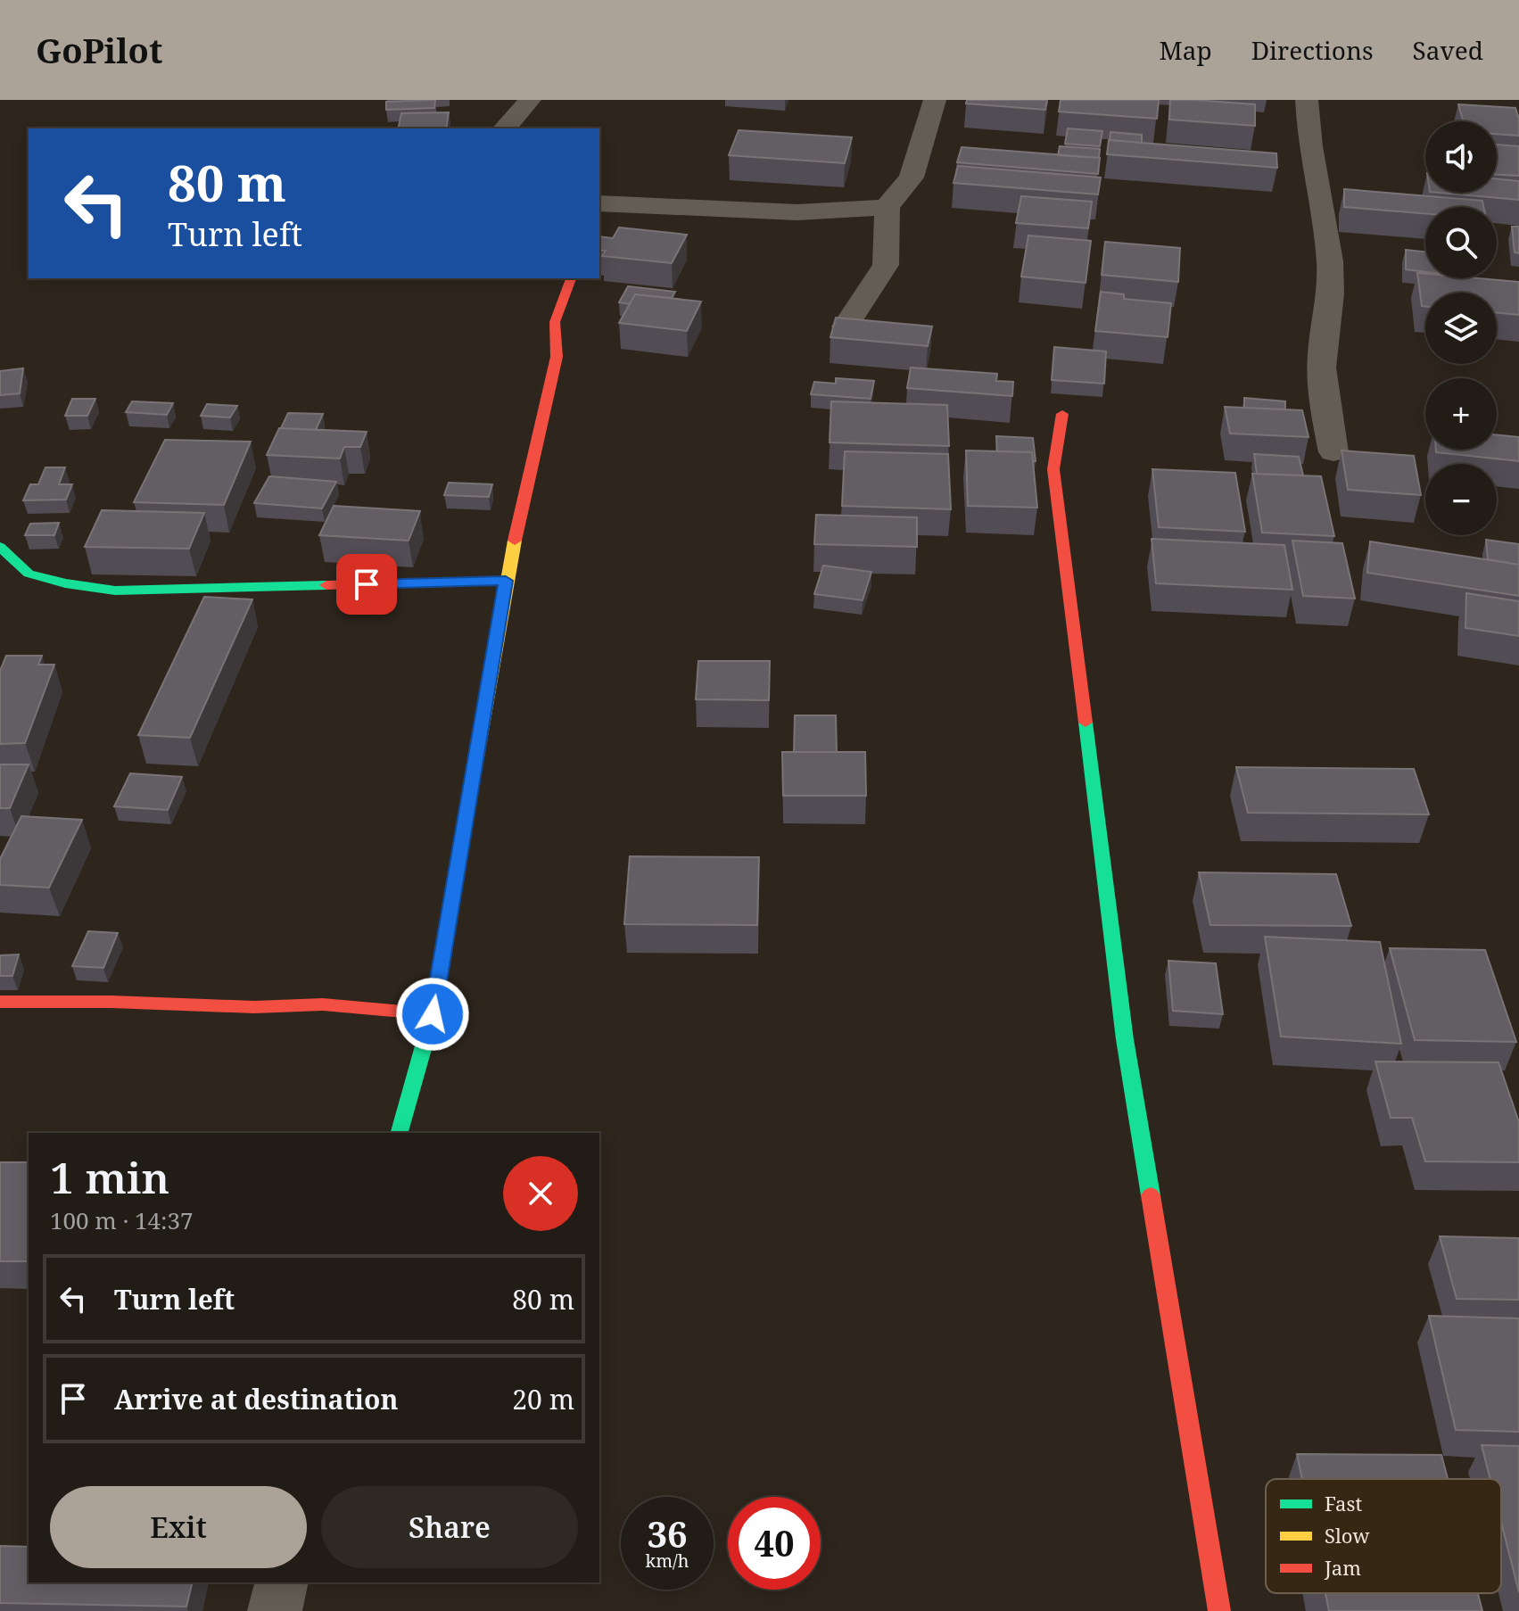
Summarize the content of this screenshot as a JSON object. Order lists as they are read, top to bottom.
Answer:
{
  "legend": ["Fast", "Slow", "Jam"],
  "page": {
    "header": "GoPilot",
    "nav": ["Map", "Directions", "Saved"],
    "map_buttons": ["+", "−"],
    "turn": ["80 m", "Turn left"],
    "heading": ["1 min", "100 m · 14:37"],
    "list": [
      {
        "name": "Turn left",
        "value": "80 m"
      },
      {
        "name": "Arrive at destination",
        "value": "20 m"
      }
    ],
    "buttons": ["Exit", "Share"],
    "speed": "36 km/h",
    "limit": "40"
  }
}
